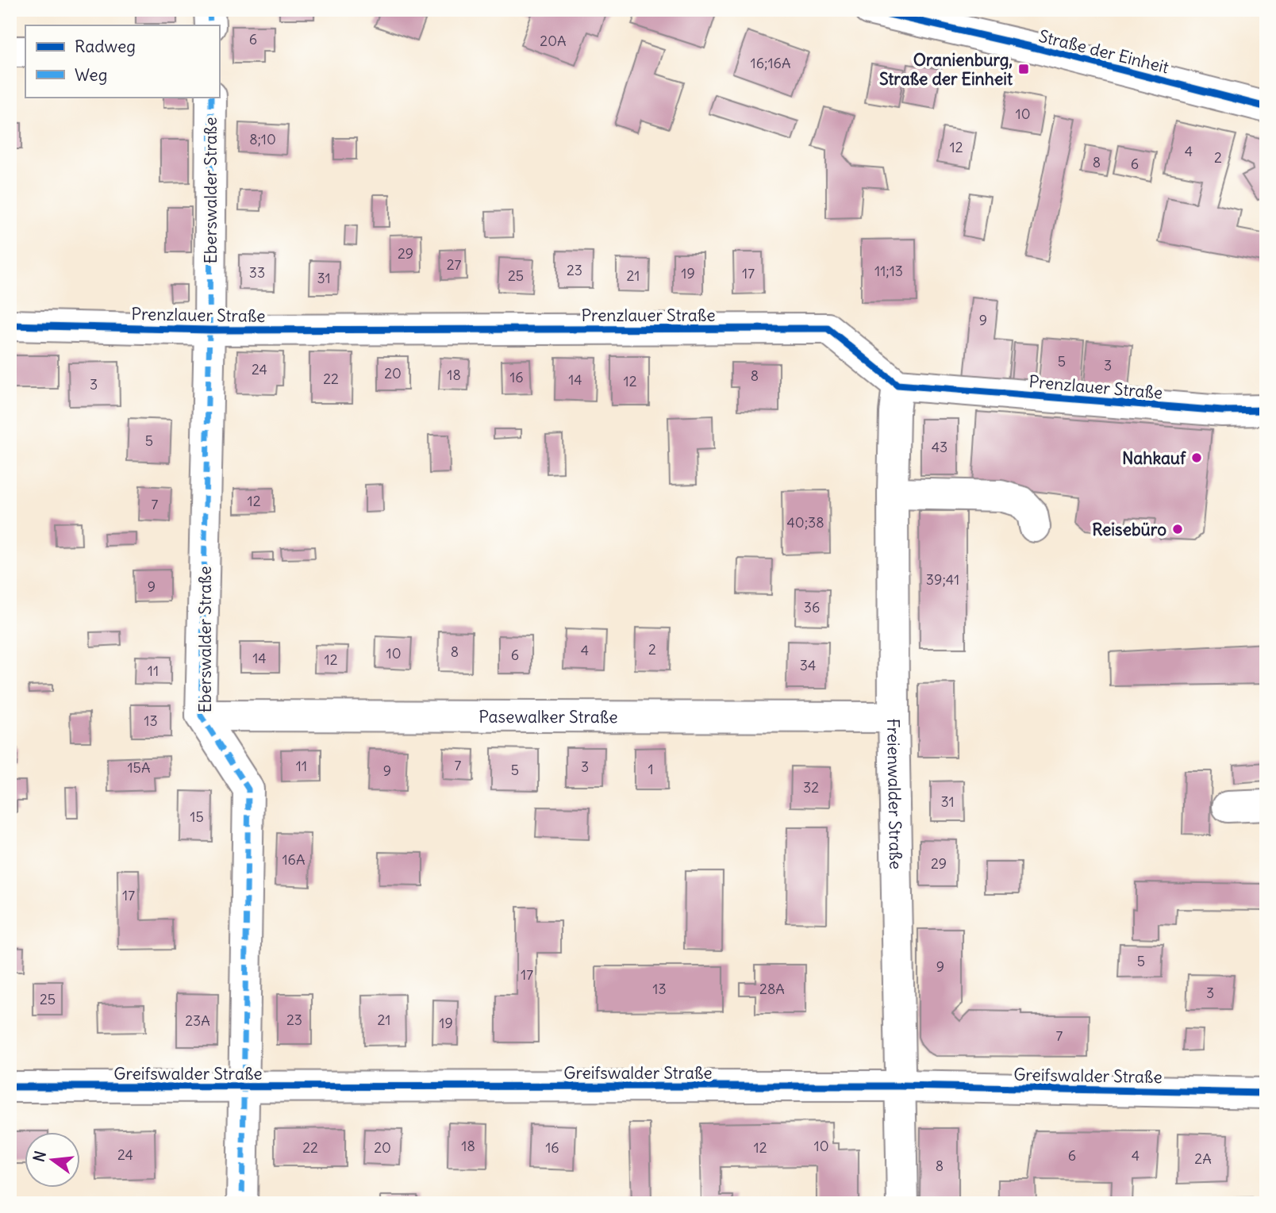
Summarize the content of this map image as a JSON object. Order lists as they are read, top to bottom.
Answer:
{
  "streets": {
    "street": [
      "Straße der Einheit",
      "Eberswalder Straße",
      "Prenzlauer Straße",
      "Pasewalker Straße",
      "Freienwalder Straße",
      "Greifswalder Straße"
    ]
  },
  "crossings": [
    ["Eberswalder Straße", "Prenzlauer Straße"],
    ["Eberswalder Straße", "Pasewalker Straße"],
    ["Eberswalder Straße", "Greifswalder Straße"],
    ["Prenzlauer Straße", "Freienwalder Straße"],
    ["Pasewalker Straße", "Freienwalder Straße"],
    ["Freienwalder Straße", "Greifswalder Straße"]
  ],
  "places": {
    "transit": ["Oranienburg, Straße der Einheit"],
    "other": ["Nahkauf", "Reisebüro"]
  },
  "house_numbers": [
    "6",
    "20A",
    "16;16A",
    "10",
    "8;10",
    "12",
    "4",
    "2",
    "8",
    "6",
    "29",
    "27",
    "23",
    "11;13",
    "33",
    "19",
    "17",
    "25",
    "21",
    "31",
    "9",
    "5",
    "3",
    "24",
    "20",
    "18",
    "8",
    "16",
    "22",
    "14",
    "12",
    "3",
    "5",
    "43",
    "12",
    "7",
    "40;38",
    "39;41",
    "9",
    "36",
    "2",
    "4",
    "8",
    "10",
    "6",
    "14",
    "12",
    "34",
    "11",
    "13",
    "7",
    "11",
    "3",
    "15A",
    "1",
    "5",
    "9",
    "32",
    "31",
    "15",
    "16A",
    "29",
    "17",
    "5",
    "9",
    "17",
    "13",
    "28A",
    "3",
    "25",
    "23",
    "21",
    "23A",
    "19",
    "7",
    "18",
    "10",
    "22",
    "20",
    "16",
    "12",
    "24",
    "6",
    "4",
    "2A",
    "8"
  ],
  "legend": ["Radweg", "Weg"],
  "north": "left"
}
